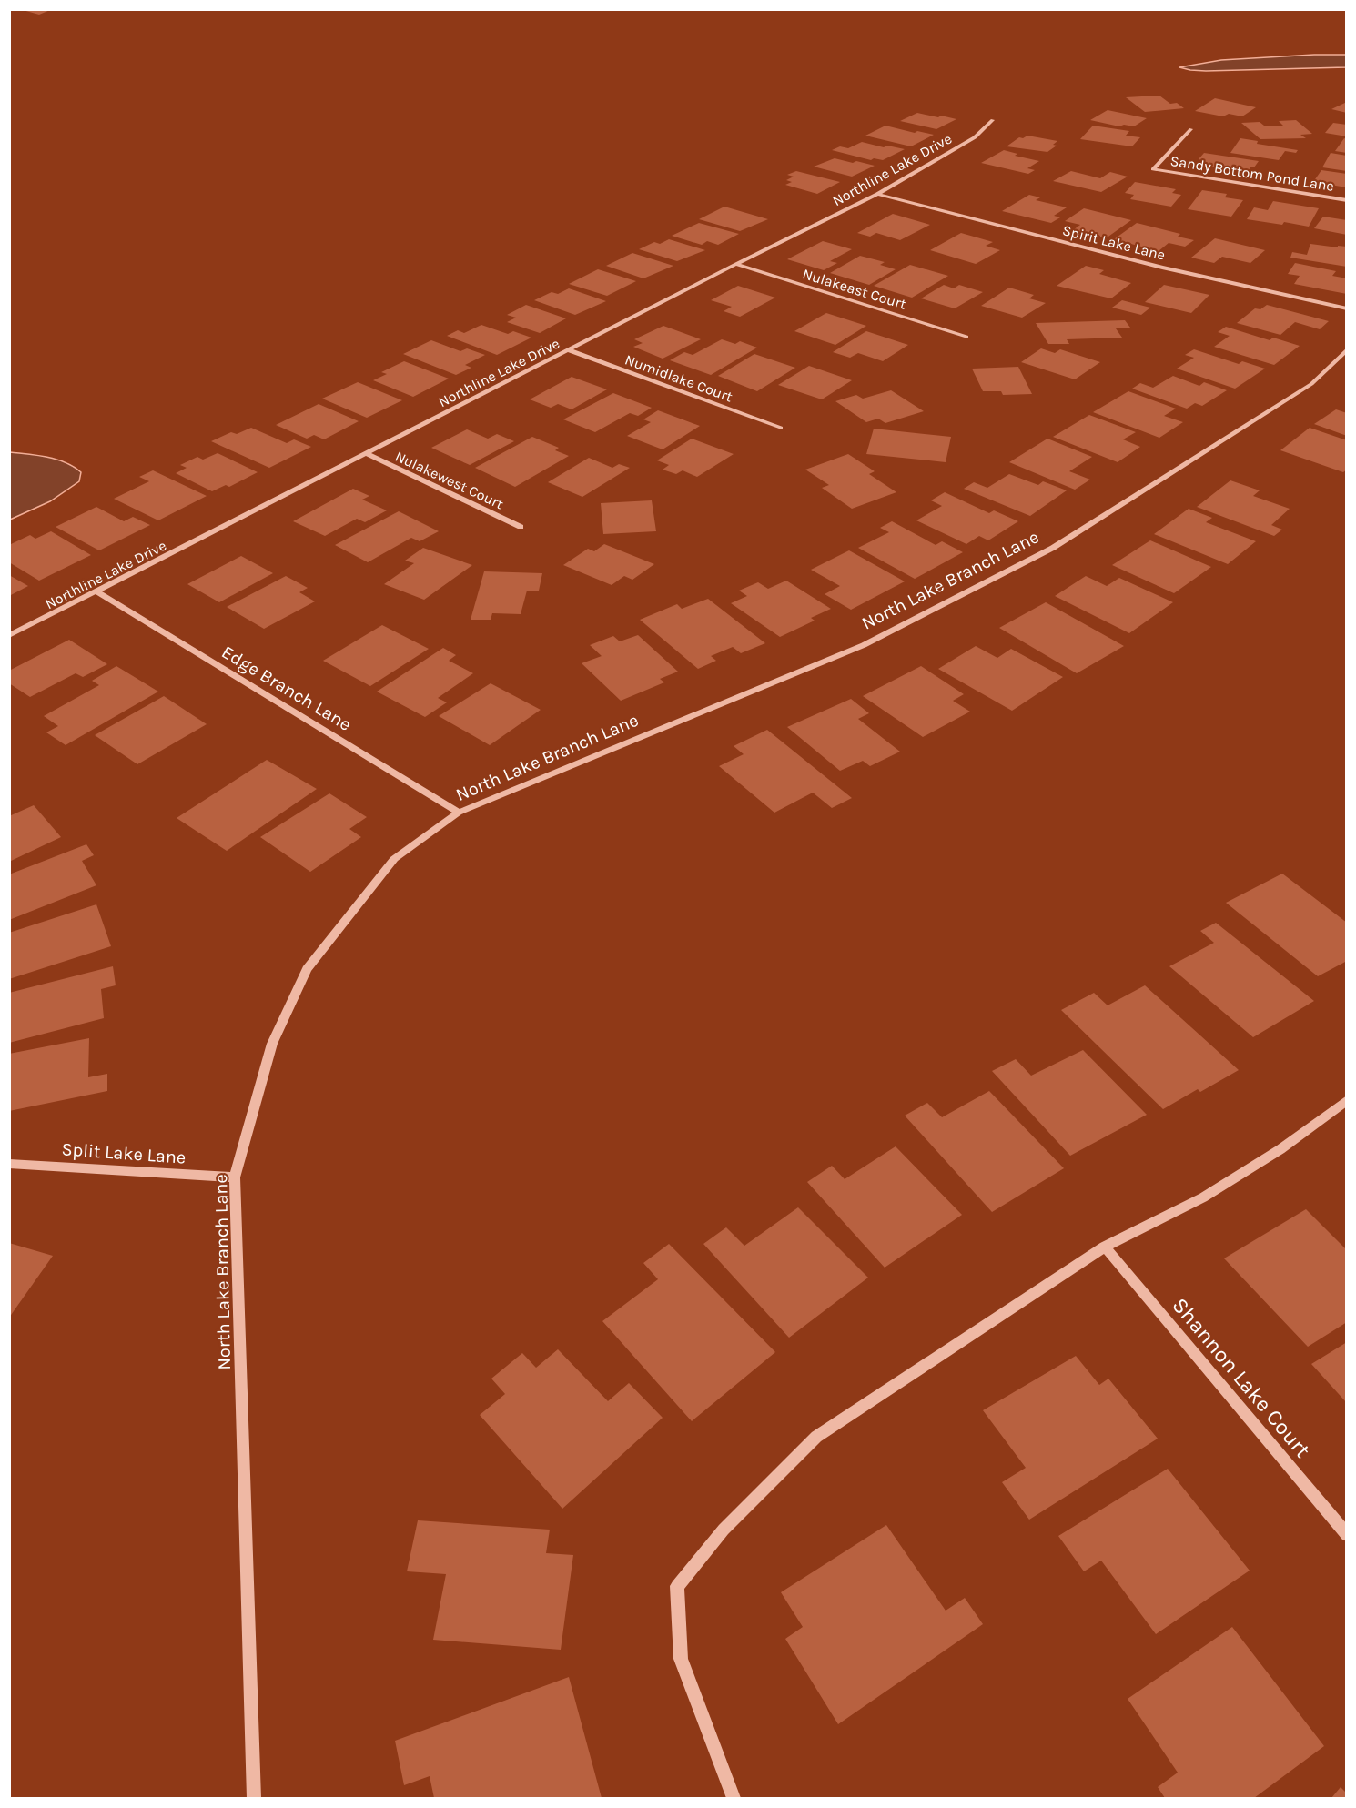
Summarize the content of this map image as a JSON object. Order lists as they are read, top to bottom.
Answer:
{
  "streets": {
    "street": [
      "Northline Lake Drive",
      "Sandy Bottom Pond Lane",
      "Spirit Lake Lane",
      "Nulakeast Court",
      "Numidlake Court",
      "Nulakewest Court",
      "North Lake Branch Lane",
      "Edge Branch Lane",
      "Split Lake Lane",
      "Shannon Lake Court"
    ]
  },
  "crossings": [
    ["Northline Lake Drive", "Spirit Lake Lane"],
    ["Northline Lake Drive", "Nulakeast Court"],
    ["Northline Lake Drive", "Numidlake Court"],
    ["Northline Lake Drive", "Nulakewest Court"],
    ["Northline Lake Drive", "Edge Branch Lane"],
    ["North Lake Branch Lane", "Edge Branch Lane"],
    ["North Lake Branch Lane", "Split Lake Lane"]
  ]
}
